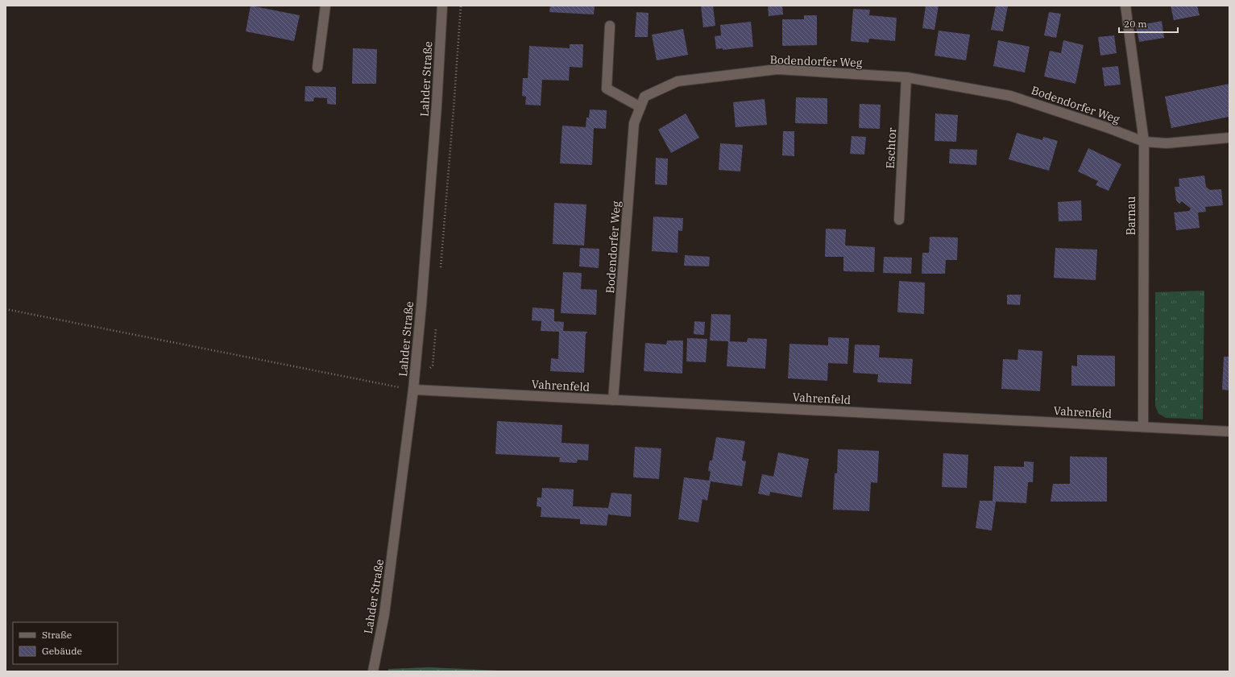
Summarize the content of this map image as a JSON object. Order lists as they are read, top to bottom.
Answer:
{
  "streets": {
    "street": [
      "Bodendorfer Weg",
      "Lahder Straße",
      "Eschtor",
      "Barnau",
      "Vahrenfeld"
    ]
  },
  "crossings": [
    ["Bodendorfer Weg", "Eschtor"],
    ["Bodendorfer Weg", "Barnau"],
    ["Bodendorfer Weg", "Vahrenfeld"],
    ["Lahder Straße", "Vahrenfeld"],
    ["Barnau", "Vahrenfeld"]
  ],
  "legend": ["Straße", "Gebäude"],
  "scale_bar": "20 m"
}
